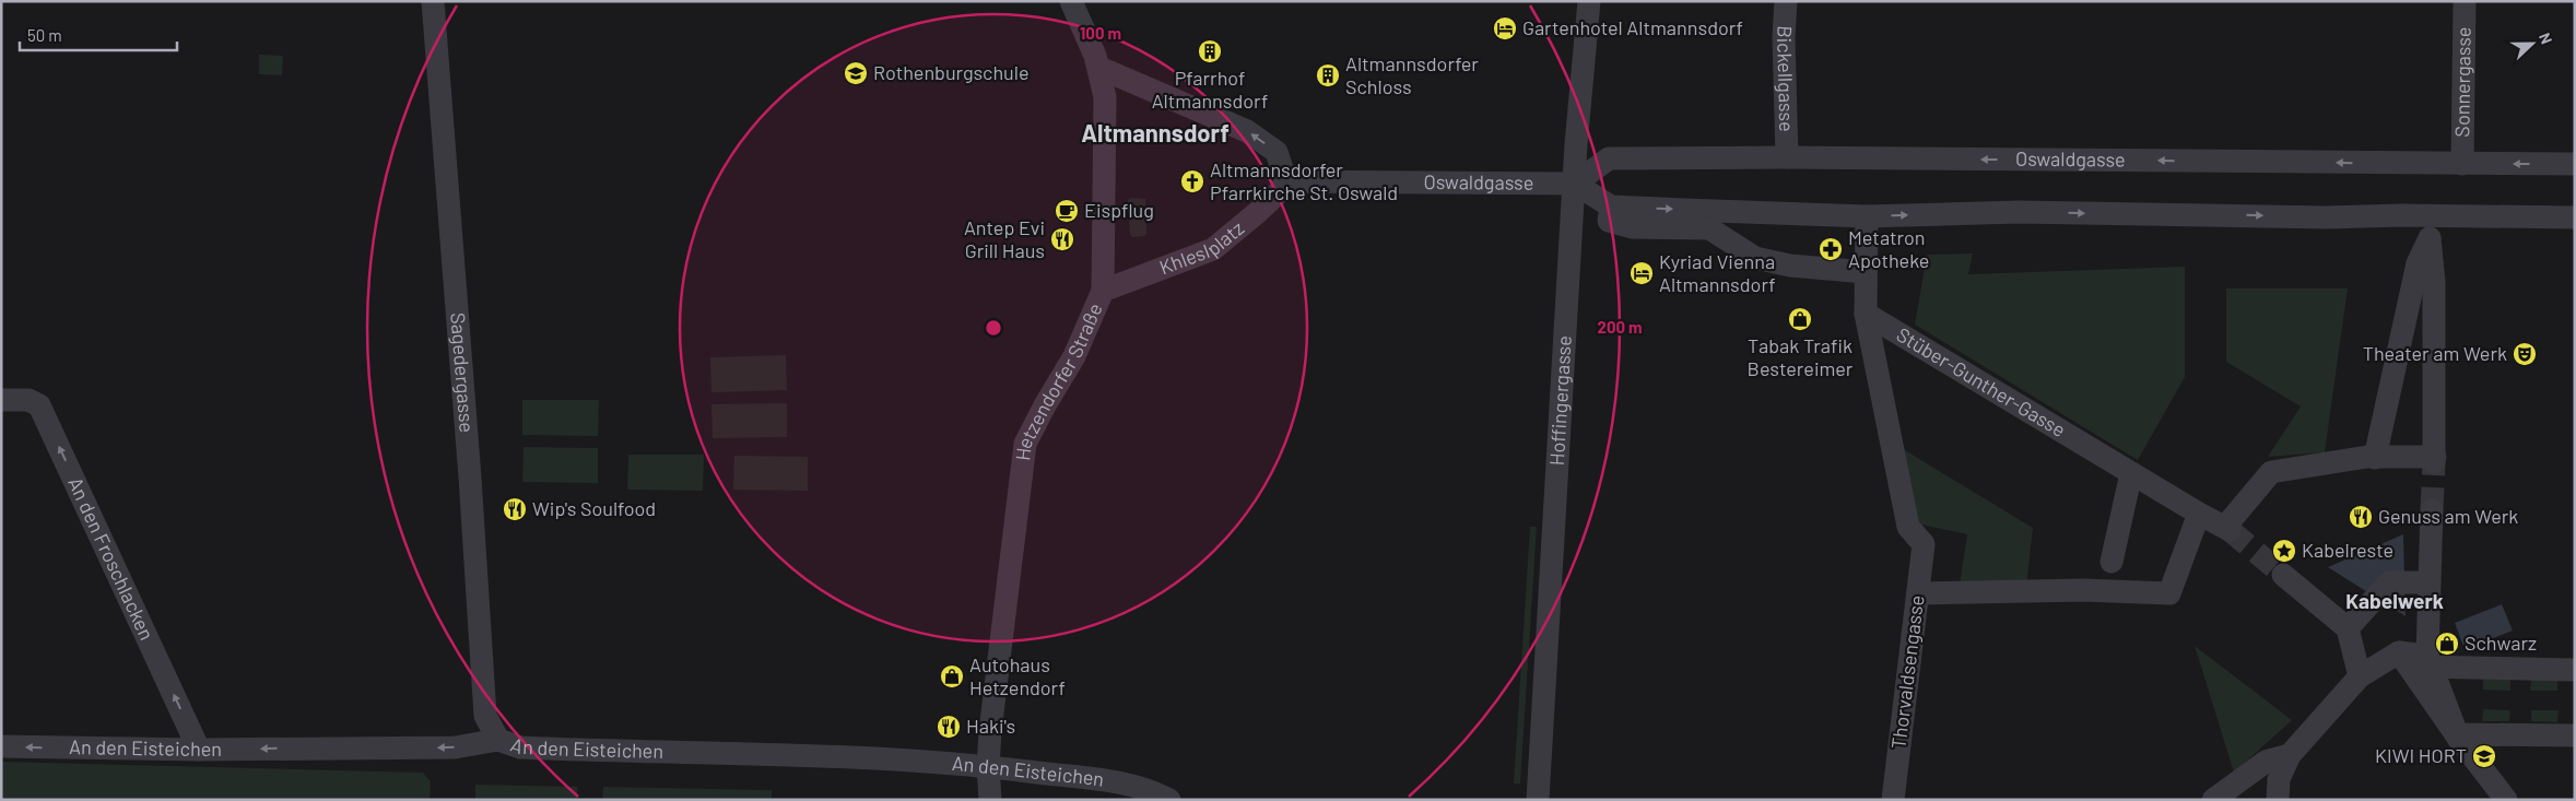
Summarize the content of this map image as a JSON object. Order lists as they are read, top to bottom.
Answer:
{
  "streets": {
    "street": [
      "Bickellgasse",
      "Sonnergasse",
      "Oswaldgasse",
      "Khleslplatz",
      "Sagedergasse",
      "Hetzendorfer Straße",
      "Stüber-Gunther-Gasse",
      "Hoffingergasse",
      "An den Froschlacken",
      "Thorvaldsengasse",
      "An den Eisteichen"
    ]
  },
  "crossings": [
    ["Bickellgasse", "Oswaldgasse"],
    ["Sonnergasse", "Oswaldgasse"],
    ["Oswaldgasse", "Khleslplatz"],
    ["Oswaldgasse", "Hoffingergasse"],
    ["Khleslplatz", "Hetzendorfer Straße"],
    ["Sagedergasse", "An den Eisteichen"],
    ["Hetzendorfer Straße", "An den Eisteichen"],
    ["Stüber-Gunther-Gasse", "Thorvaldsengasse"],
    ["An den Froschlacken", "An den Eisteichen"]
  ],
  "one_way": ["An den Froschlacken", "An den Eisteichen"],
  "districts": ["Altmannsdorf", "Kabelwerk"],
  "places": {
    "hotel": ["Gartenhotel Altmannsdorf", "Kyriad Vienna Altmannsdorf"],
    "building": ["Pfarrhof Altmannsdorf", "Altmannsdorfer Schloss"],
    "school or university": ["Rothenburgschule", "KIWI HORT"],
    "church": ["Altmannsdorfer Pfarrkirche St. Oswald"],
    "cafe": ["Eispflug"],
    "restaurant": [
      "Antep Evi Grill Haus",
      "Wip's Soulfood",
      "Genuss am Werk",
      "Haki's"
    ],
    "pharmacy": ["Metatron Apotheke"],
    "shop": ["Tabak Trafik Bestereimer", "Schwarz", "Autohaus Hetzendorf"],
    "theatre": ["Theater am Werk"],
    "place": ["Kabelreste"]
  },
  "scale_bar": "50 m",
  "north": "right",
  "rings": ["100 m", "200 m"]
}
